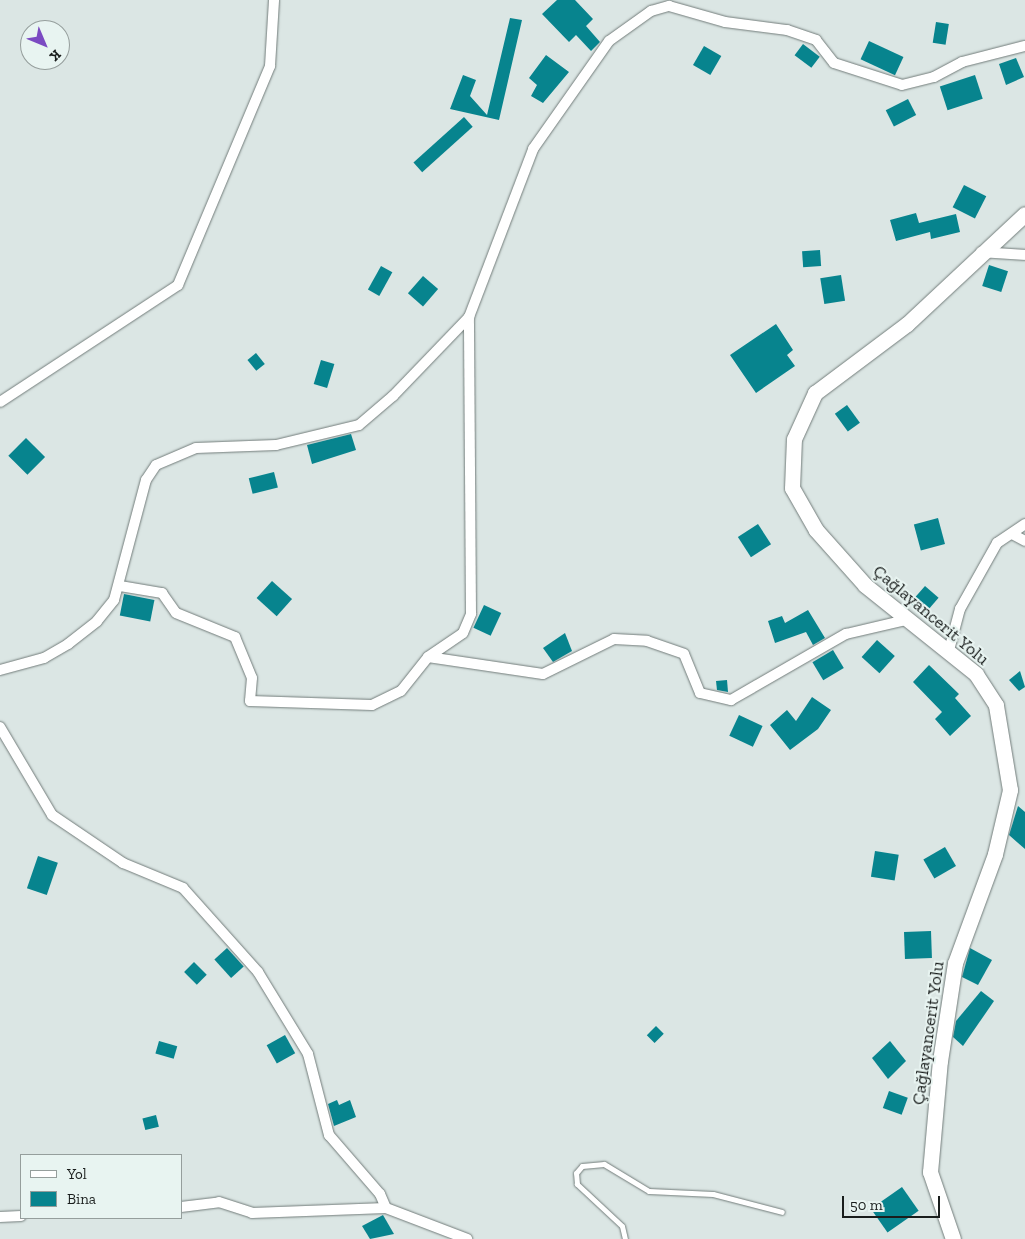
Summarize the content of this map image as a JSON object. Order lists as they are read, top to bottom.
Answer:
{
  "streets": {
    "main road": ["Çağlayancerit Yolu"]
  },
  "legend": ["Yol", "Bina"],
  "scale_bar": "50 m",
  "north": "bottom right"
}
